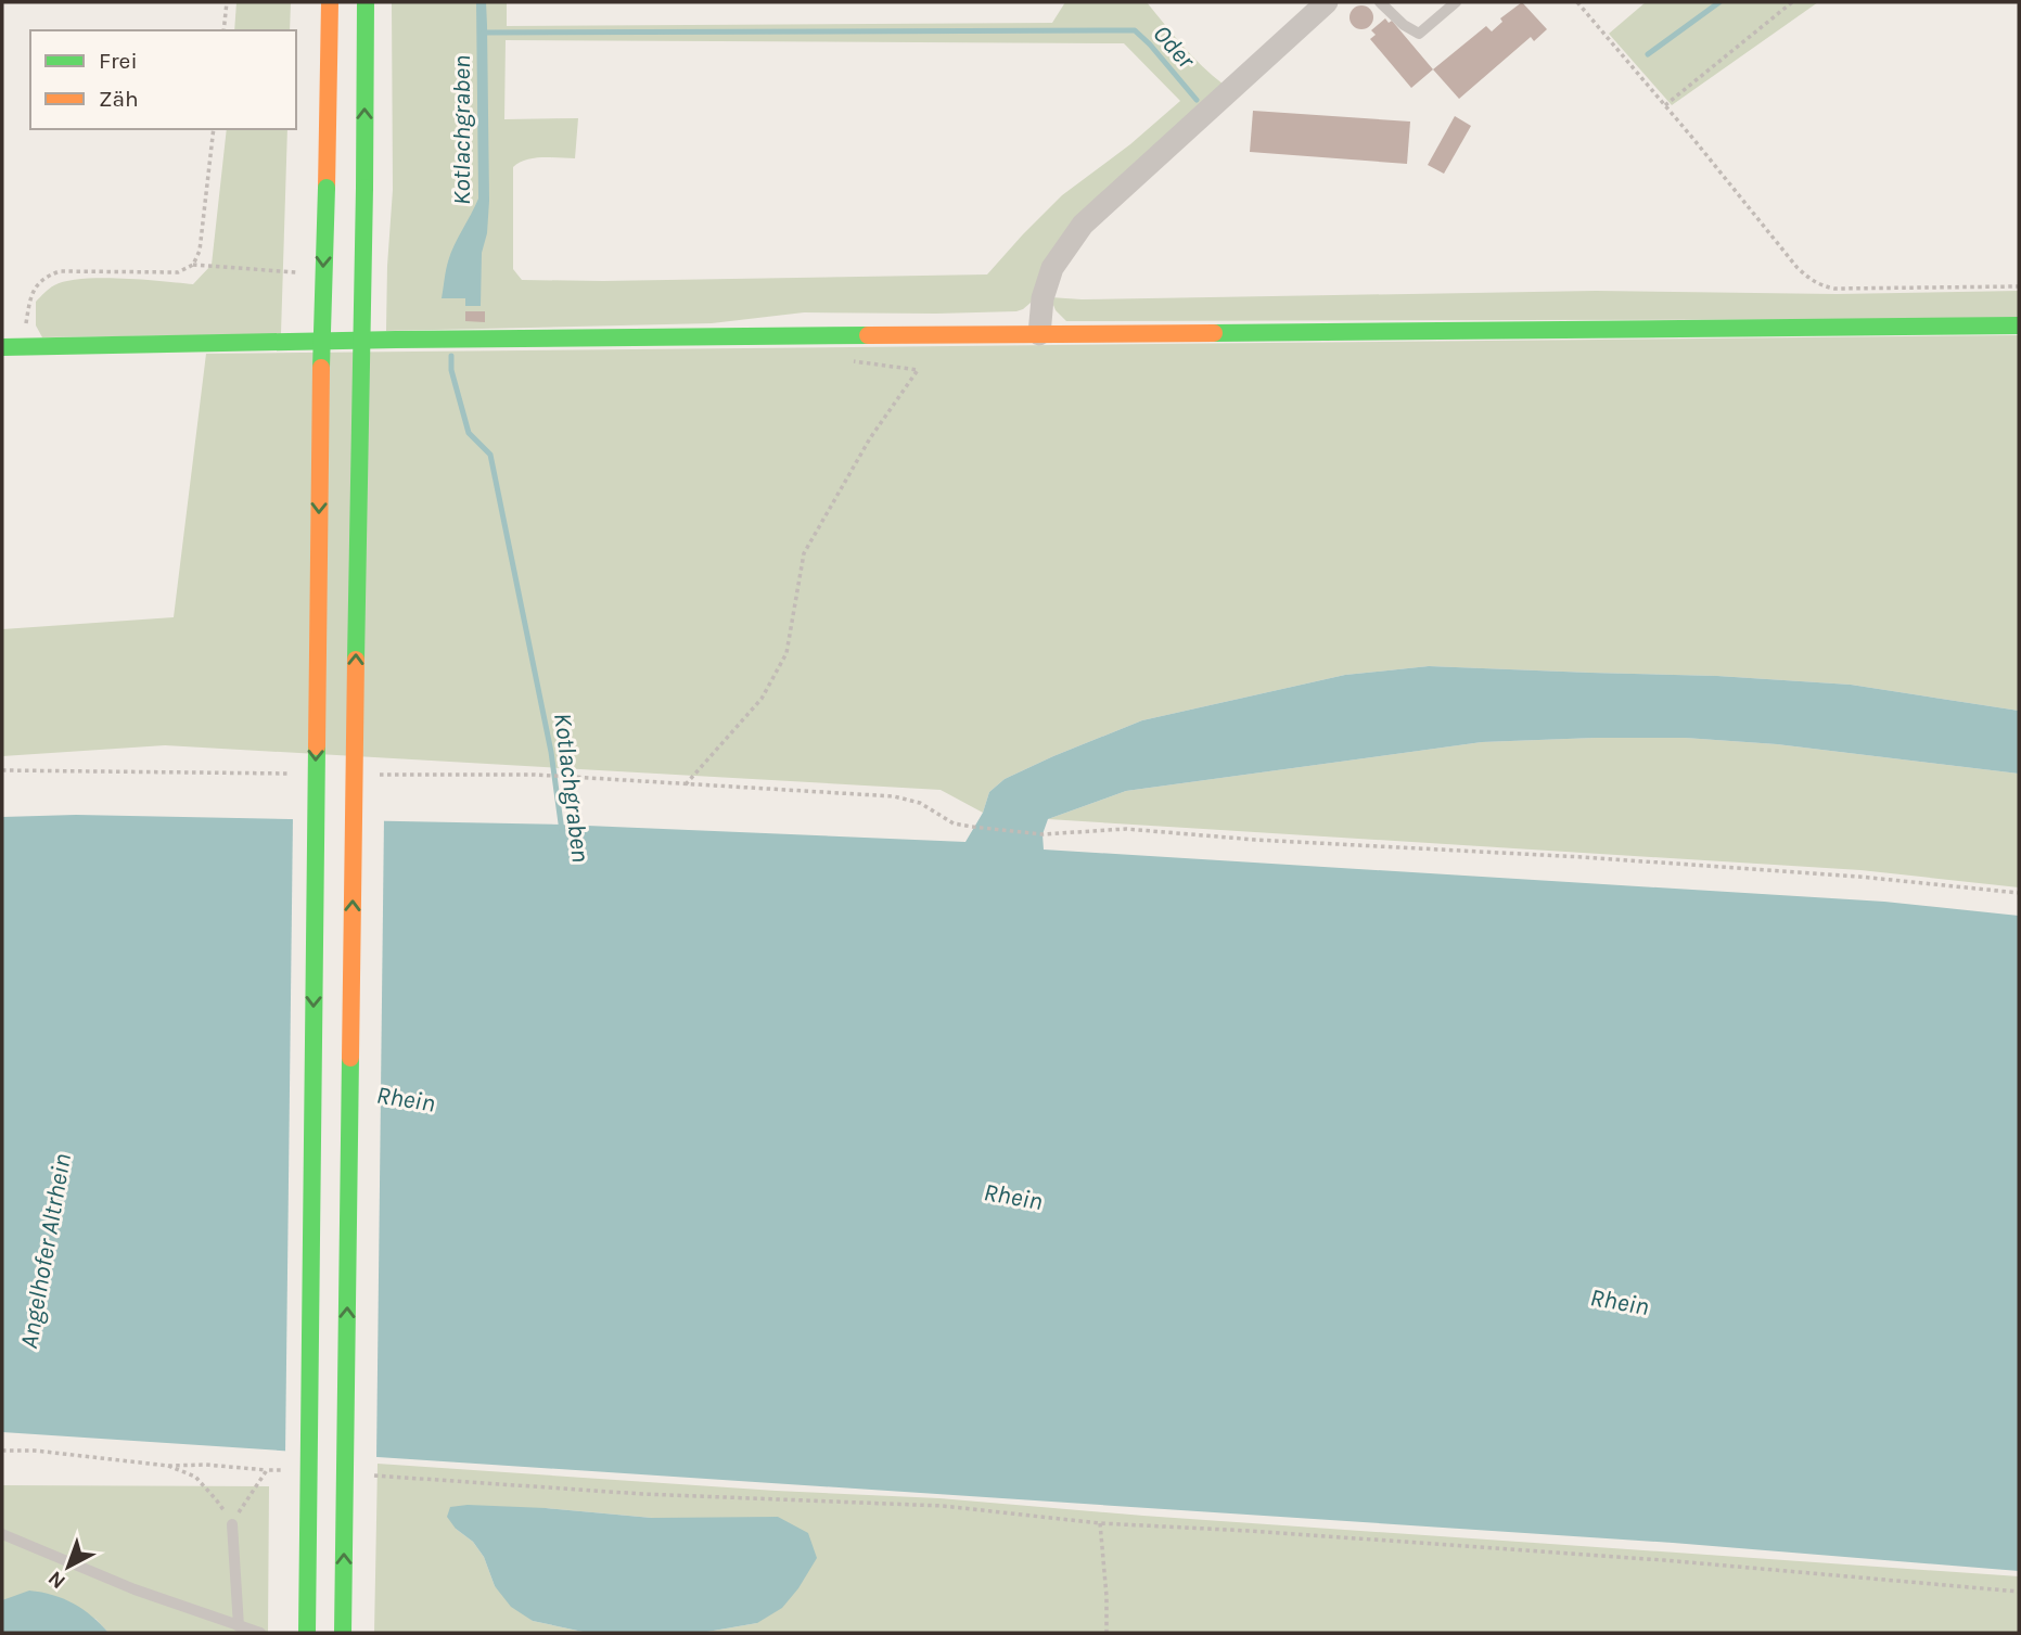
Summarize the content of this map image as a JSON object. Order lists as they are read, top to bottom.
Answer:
{
  "water": [
    "Oder",
    "Kotlachgraben",
    "Rhein",
    "Angelhofer Altrhein"
  ],
  "legend": ["Frei", "Zäh"],
  "north": "bottom left"
}
